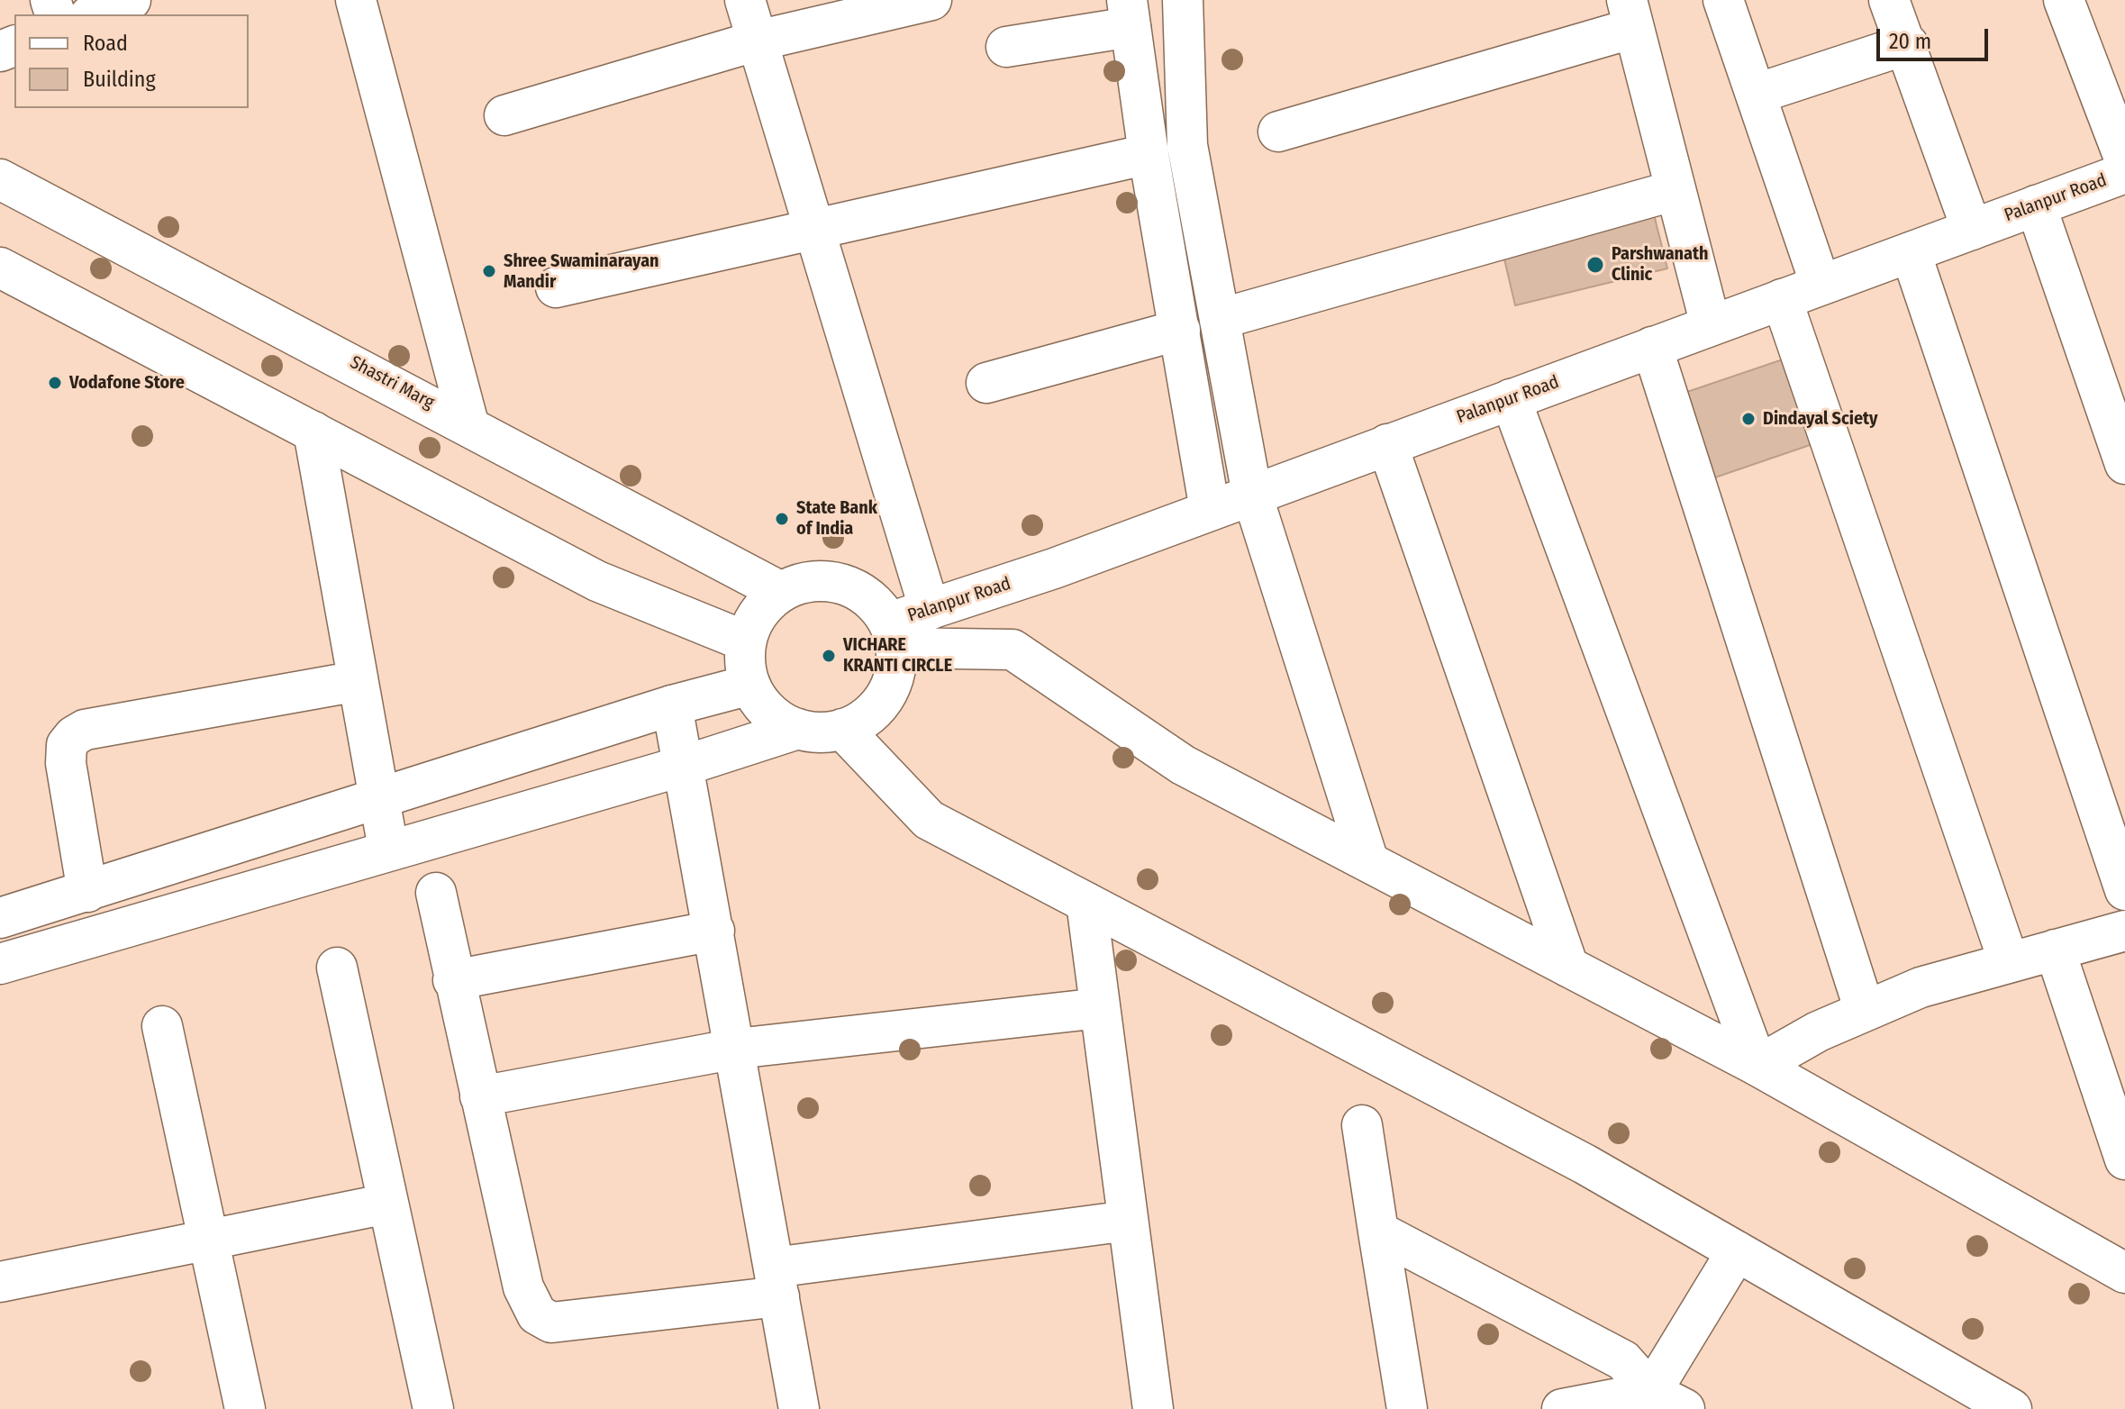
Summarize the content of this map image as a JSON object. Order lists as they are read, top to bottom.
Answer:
{
  "streets": {
    "street": ["Palanpur Road", "Shastri Marg"]
  },
  "crossings": [
    ["Palanpur Road", "Shastri Marg"]
  ],
  "places": [
    "Parshwanath Clinic",
    "Shree Swaminarayan Mandir",
    "Vodafone Store",
    "Dindayal Sciety",
    "State Bank of India",
    "VICHARE KRANTI CIRCLE"
  ],
  "legend": ["Road", "Building"],
  "scale_bar": "20 m"
}
